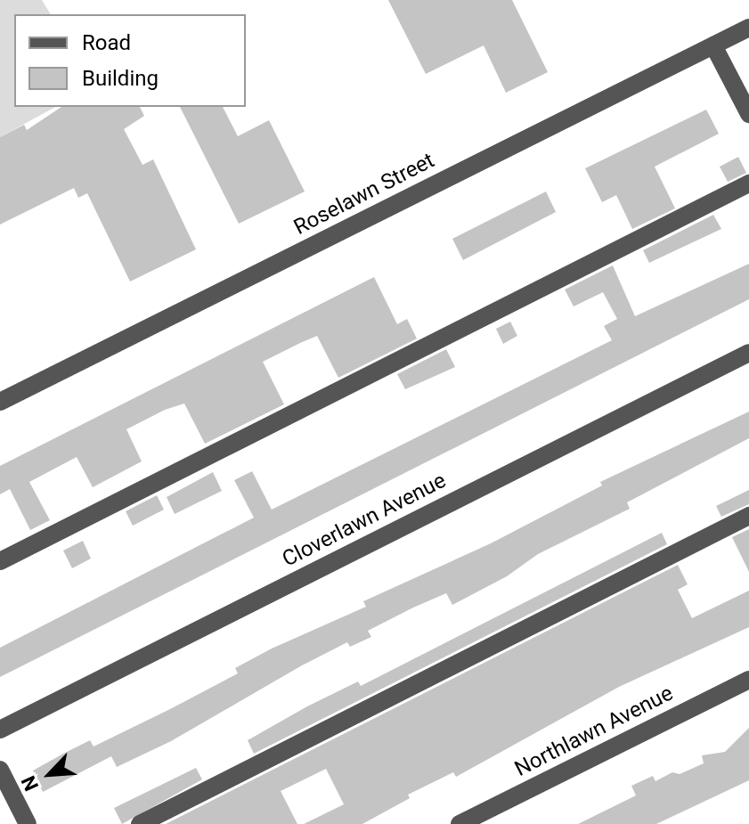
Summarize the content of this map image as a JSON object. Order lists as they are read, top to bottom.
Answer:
{
  "streets": {
    "street": ["Roselawn Street", "Cloverlawn Avenue", "Northlawn Avenue"]
  },
  "legend": ["Road", "Building"],
  "north": "bottom left"
}
